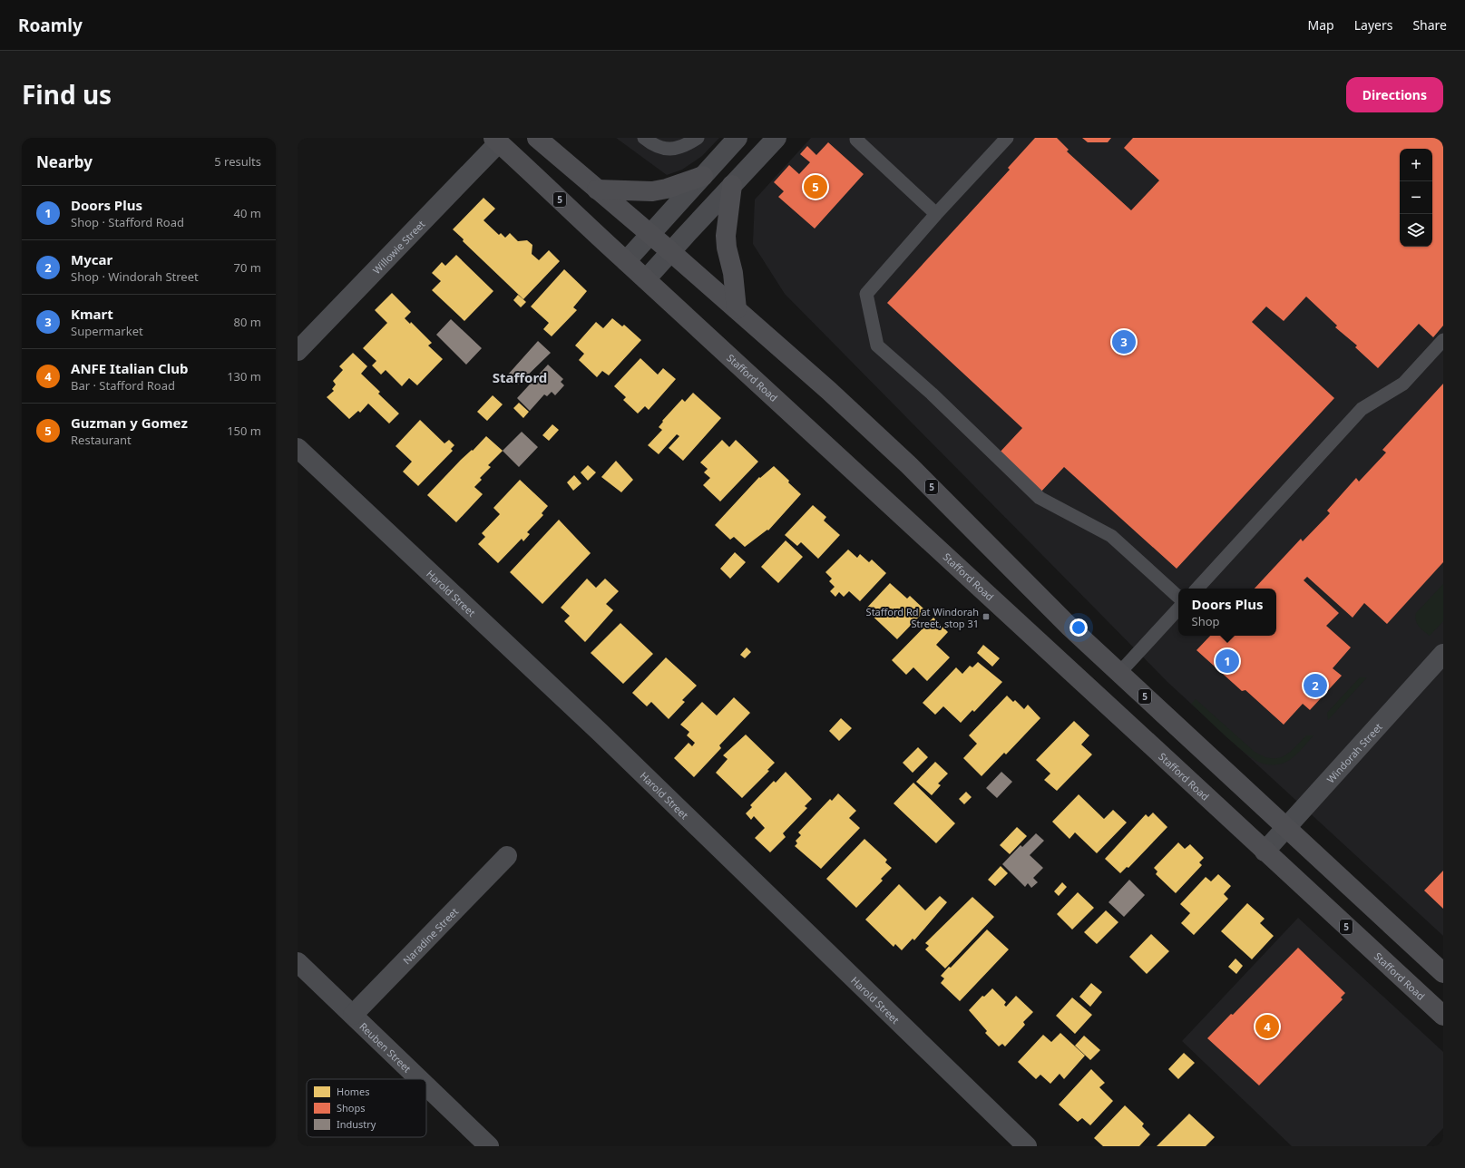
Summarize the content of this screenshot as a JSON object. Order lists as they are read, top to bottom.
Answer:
{
  "streets": {
    "highway": ["5", "Stafford Road"],
    "street": [
      "Willowie Street",
      "Harold Street",
      "Windorah Street",
      "Naradine Street",
      "Reuben Street"
    ]
  },
  "crossings": [
    ["5", "Windorah Street"],
    ["Willowie Street", "Stafford Road"],
    ["Stafford Road", "Windorah Street"],
    ["Naradine Street", "Reuben Street"]
  ],
  "districts": ["Stafford"],
  "places": {
    "transit": ["Stafford Rd at Windorah Street, stop 31"]
  },
  "legend": ["Homes", "Shops", "Industry"],
  "page": {
    "header": "Roamly",
    "nav": ["Map", "Layers", "Share"],
    "title": "Find us",
    "buttons": "Directions",
    "heading": ["Nearby", "5 results"],
    "map_buttons": ["+", "−"],
    "pins": [
      "5",
      "3",
      "1",
      "2",
      "4"
    ],
    "list": [
      {
        "mark": "1",
        "name": "Doors Plus",
        "note": "Shop · Stafford Road",
        "value": "40 m"
      },
      {
        "mark": "2",
        "name": "Mycar",
        "note": "Shop · Windorah Street",
        "value": "70 m"
      },
      {
        "mark": "3",
        "name": "Kmart",
        "note": "Supermarket",
        "value": "80 m"
      },
      {
        "mark": "4",
        "name": "ANFE Italian Club",
        "note": "Bar · Stafford Road",
        "value": "130 m"
      },
      {
        "mark": "5",
        "name": "Guzman y Gomez",
        "note": "Restaurant",
        "value": "150 m"
      }
    ],
    "popup": ["Doors Plus", "Shop"]
  }
}
